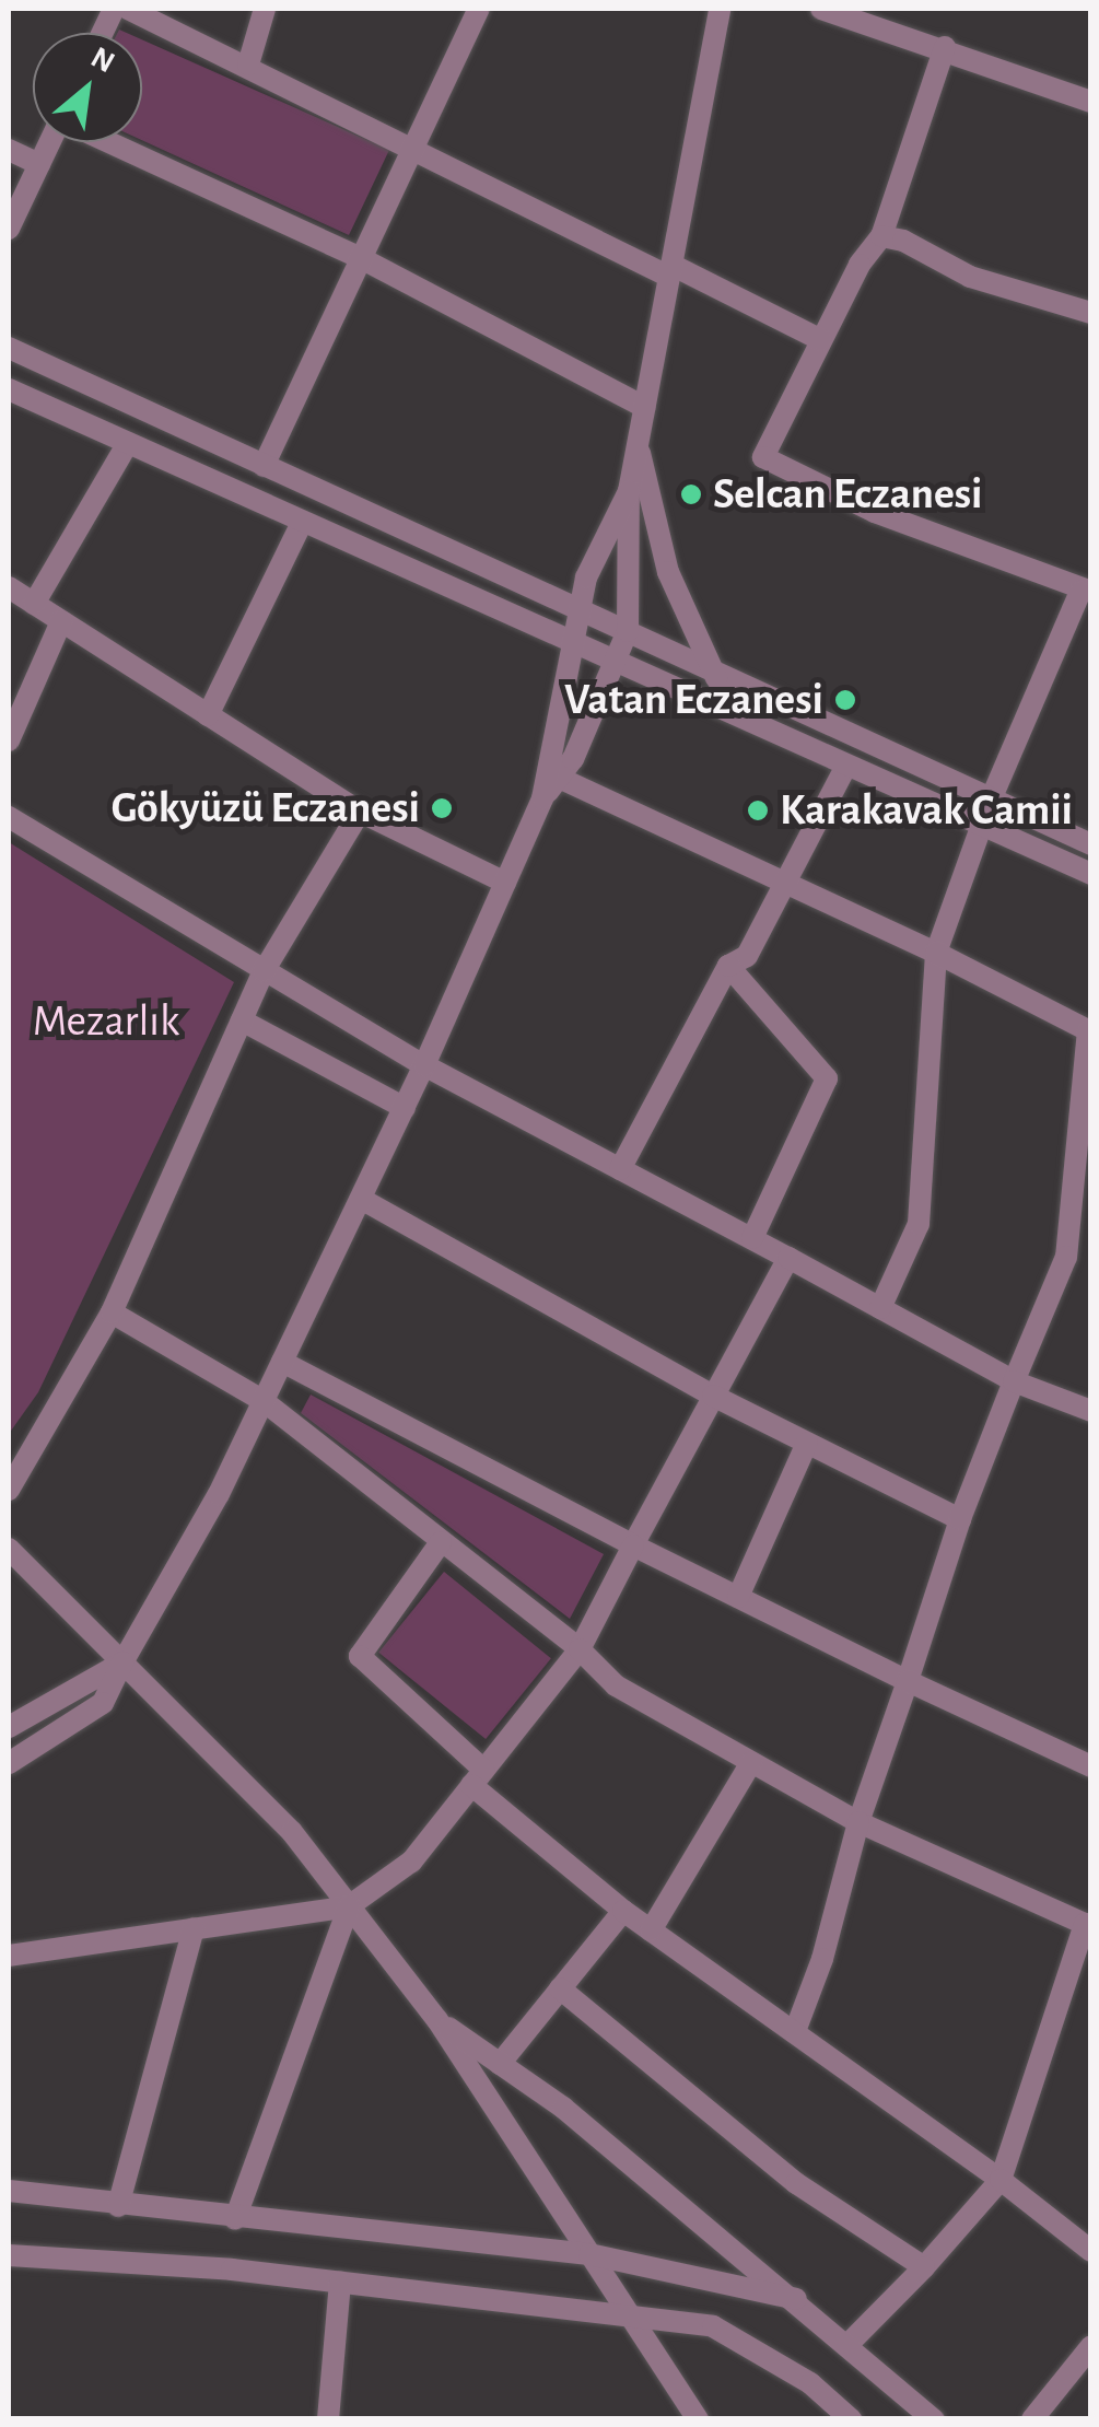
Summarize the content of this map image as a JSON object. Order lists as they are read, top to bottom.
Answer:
{
  "parks": ["Mezarlık"],
  "places": [
    "Selcan Eczanesi",
    "Vatan Eczanesi",
    "Gökyüzü Eczanesi",
    "Karakavak Camii"
  ],
  "north": "top right"
}
